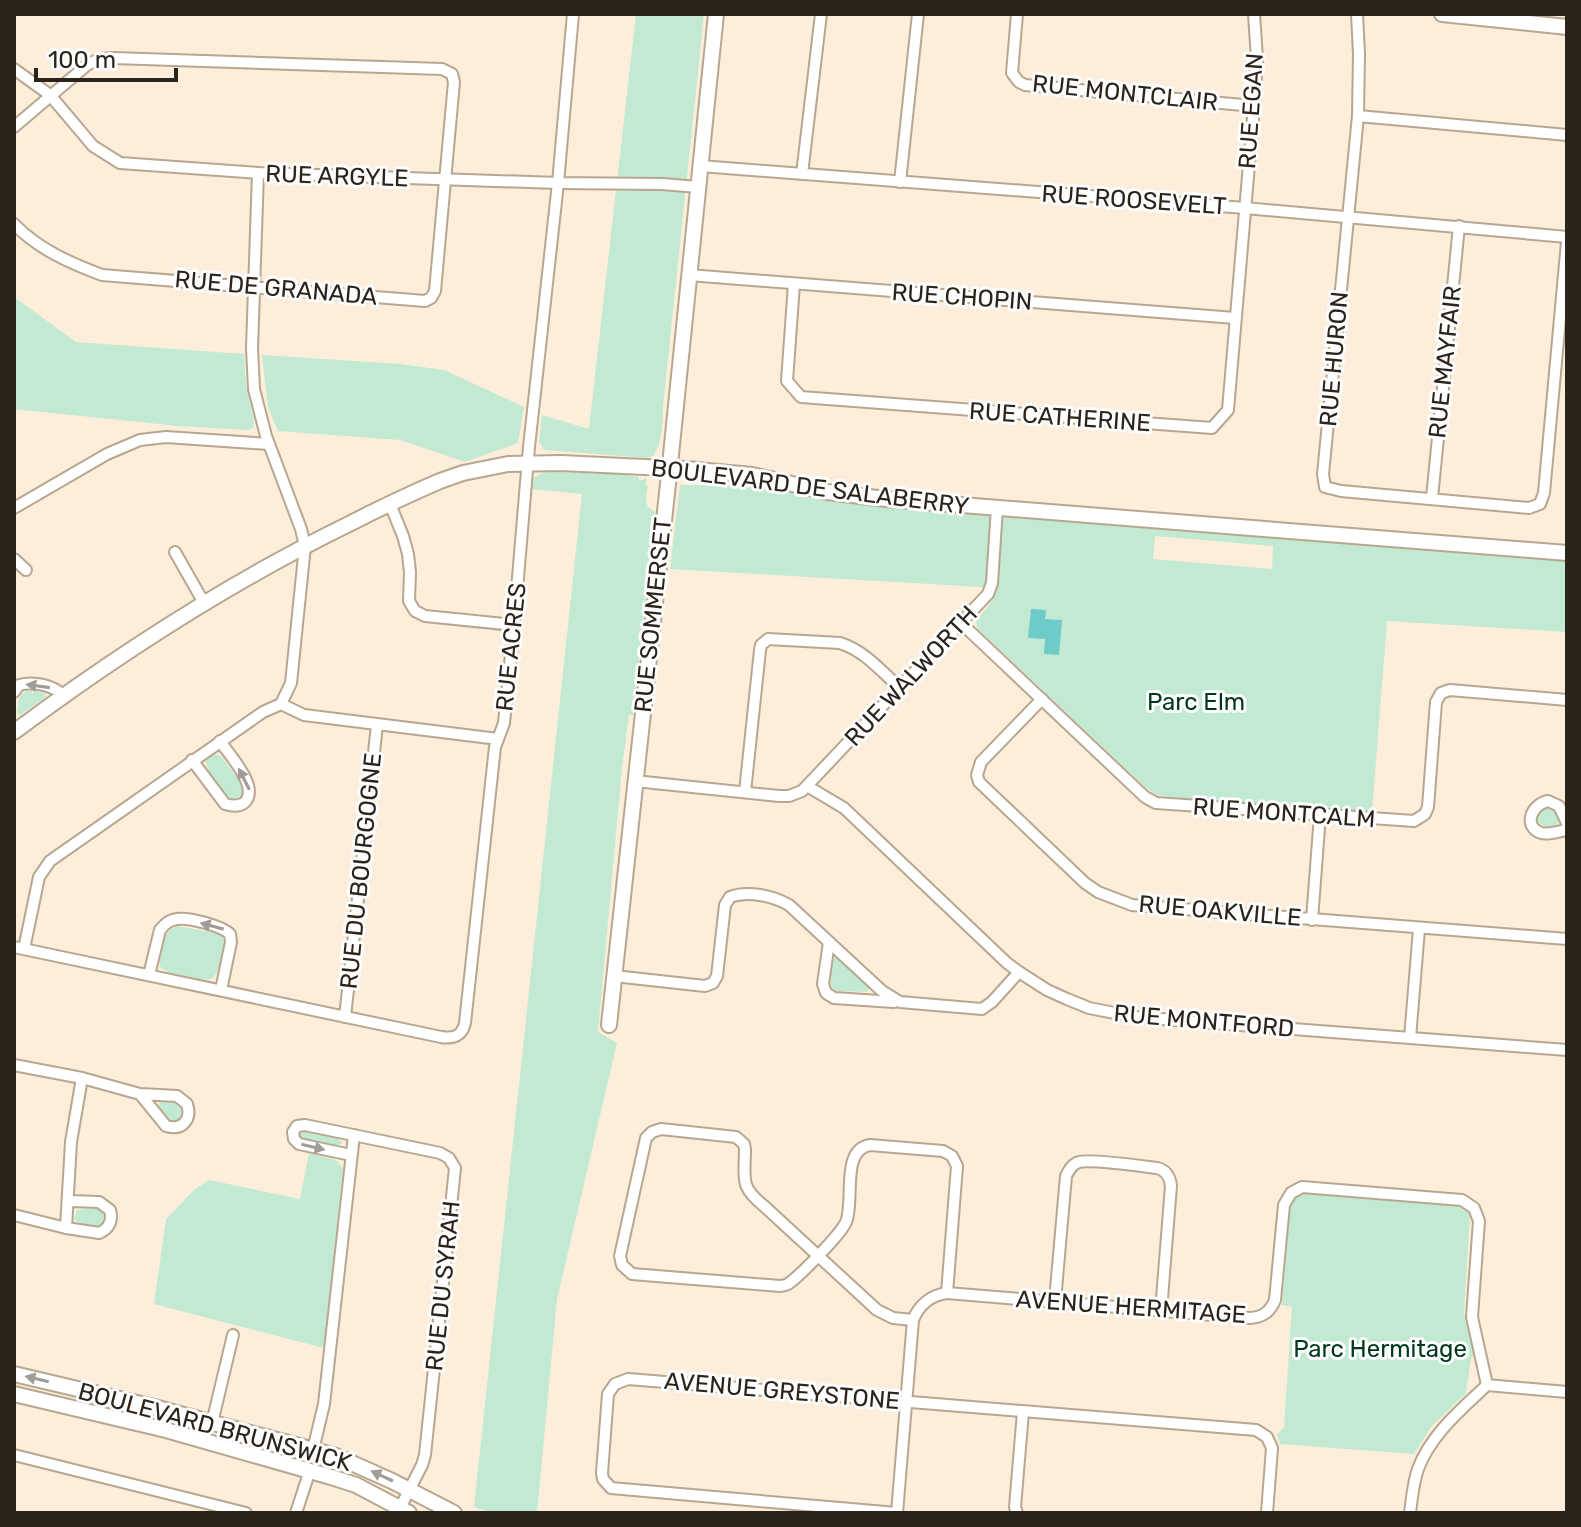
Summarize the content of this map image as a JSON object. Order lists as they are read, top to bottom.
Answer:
{
  "streets": {
    "street": [
      "RUE MONTCLAIR",
      "RUE EGAN",
      "RUE ARGYLE",
      "RUE ROOSEVELT",
      "RUE DE GRANADA",
      "RUE CHOPIN",
      "RUE HURON",
      "RUE MAYFAIR",
      "RUE CATHERINE",
      "BOULEVARD DE SALABERRY",
      "RUE SOMMERSET",
      "RUE ACRES",
      "RUE WALWORTH",
      "RUE MONTCALM",
      "RUE DU BOURGOGNE",
      "RUE OAKVILLE",
      "RUE MONTFORD",
      "RUE DU SYRAH",
      "AVENUE HERMITAGE",
      "AVENUE GREYSTONE",
      "BOULEVARD BRUNSWICK"
    ]
  },
  "crossings": [
    ["RUE MONTCLAIR", "RUE EGAN"],
    ["RUE EGAN", "RUE ROOSEVELT"],
    ["RUE EGAN", "RUE CATHERINE"],
    ["RUE ARGYLE", "RUE DE GRANADA"],
    ["RUE ARGYLE", "RUE SOMMERSET"],
    ["RUE ARGYLE", "RUE ACRES"],
    ["RUE ROOSEVELT", "RUE HURON"],
    ["RUE ROOSEVELT", "RUE MAYFAIR"],
    ["RUE ROOSEVELT", "RUE CATHERINE"],
    ["RUE ROOSEVELT", "RUE SOMMERSET"],
    ["RUE CHOPIN", "RUE CATHERINE"],
    ["RUE CHOPIN", "RUE SOMMERSET"],
    ["RUE HURON", "RUE MAYFAIR"],
    ["BOULEVARD DE SALABERRY", "RUE SOMMERSET"],
    ["BOULEVARD DE SALABERRY", "RUE ACRES"],
    ["BOULEVARD DE SALABERRY", "RUE WALWORTH"],
    ["RUE ACRES", "RUE DU BOURGOGNE"],
    ["RUE WALWORTH", "RUE MONTCALM"],
    ["RUE WALWORTH", "RUE MONTFORD"],
    ["RUE MONTCALM", "RUE OAKVILLE"],
    ["RUE DU SYRAH", "BOULEVARD BRUNSWICK"]
  ],
  "parks": ["Parc Elm", "Parc Hermitage"],
  "scale_bar": "100 m"
}
